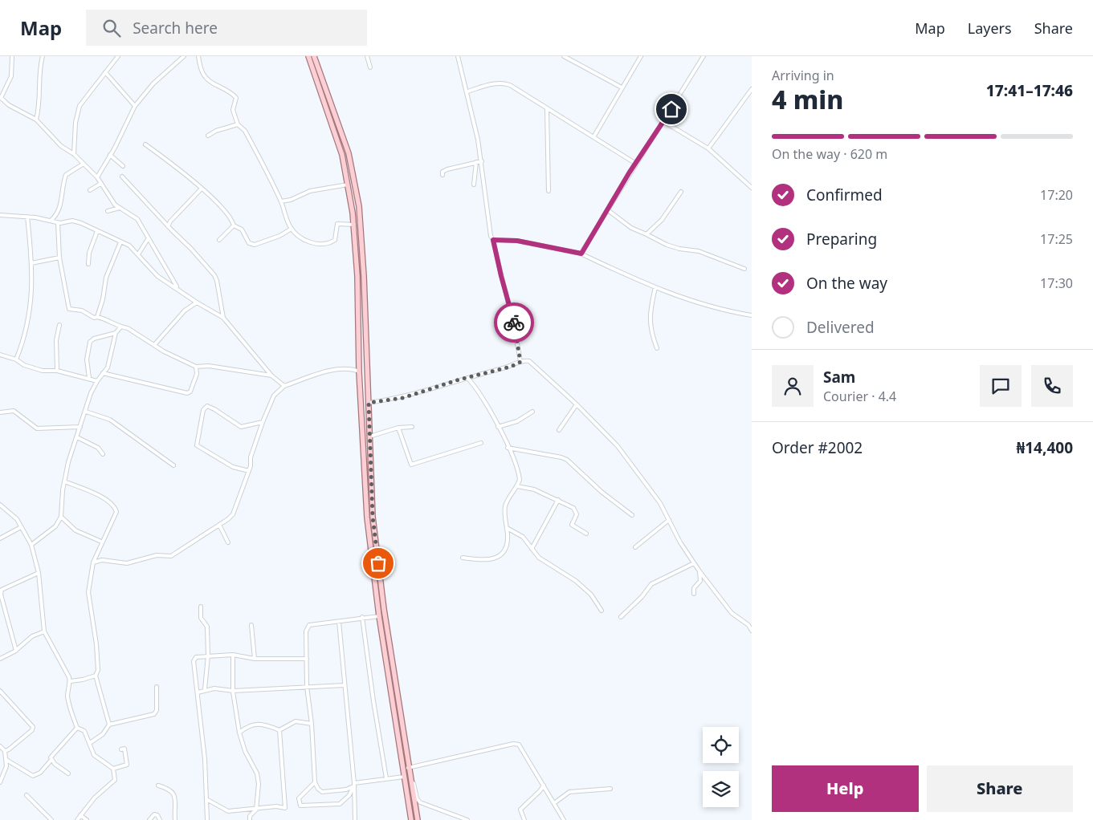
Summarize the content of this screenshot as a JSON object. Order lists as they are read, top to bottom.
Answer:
{
  "page": {
    "header": "Map",
    "search": "Search here",
    "nav": ["Map", "Layers", "Share"],
    "heading": ["4 min", "Arriving in", "17:41–17:46"],
    "panel": [
      "Sam",
      "Courier · 4.4",
      "Order #2002",
      "₦14,400"
    ],
    "bar": "On the way · 620 m",
    "list": [
      ["Confirmed", "17:20"],
      ["Preparing", "17:25"],
      ["On the way", "17:30"],
      "Delivered"
    ],
    "buttons": ["Help", "Share"]
  }
}
